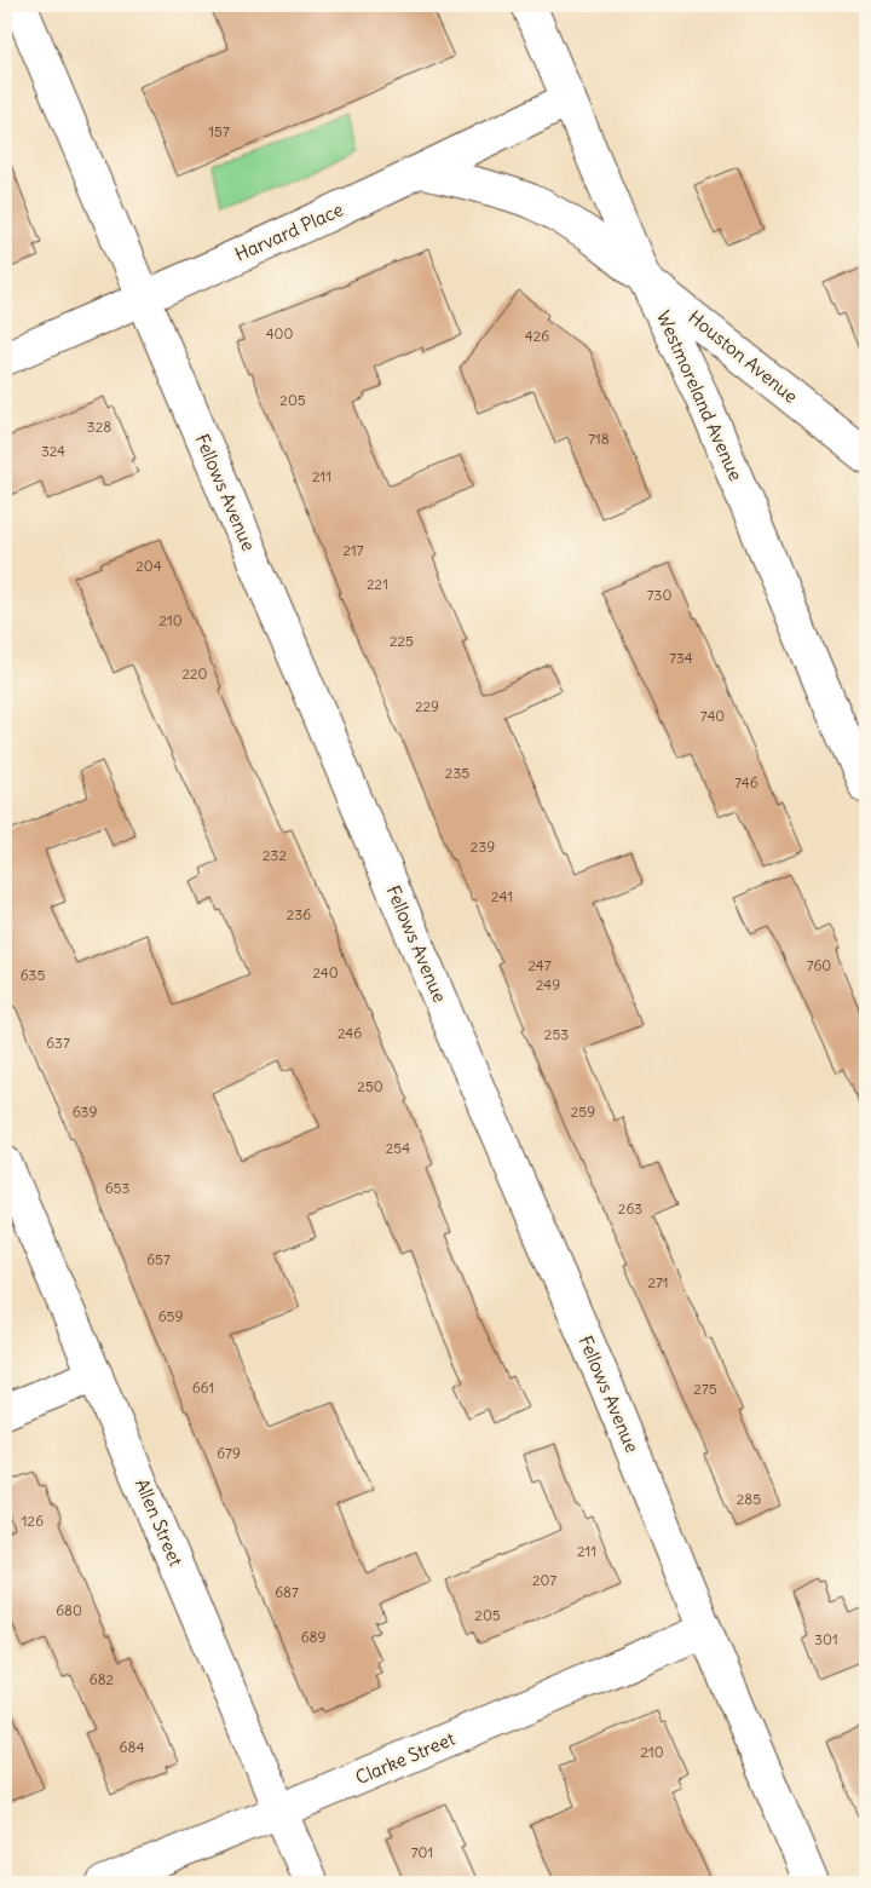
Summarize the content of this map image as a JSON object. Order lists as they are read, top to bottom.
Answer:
{
  "streets": {
    "street": [
      "Harvard Place",
      "Houston Avenue",
      "Westmoreland Avenue",
      "Fellows Avenue",
      "Allen Street",
      "Clarke Street"
    ]
  },
  "crossings": [
    ["Harvard Place", "Houston Avenue"],
    ["Harvard Place", "Westmoreland Avenue"],
    ["Harvard Place", "Fellows Avenue"],
    ["Houston Avenue", "Westmoreland Avenue"],
    ["Fellows Avenue", "Clarke Street"],
    ["Allen Street", "Clarke Street"]
  ],
  "house_numbers": [
    "157",
    "400",
    "426",
    "205",
    "328",
    "718",
    "324",
    "211",
    "217",
    "204",
    "221",
    "730",
    "210",
    "225",
    "734",
    "220",
    "229",
    "740",
    "235",
    "746",
    "239",
    "232",
    "241",
    "236",
    "247",
    "760",
    "240",
    "635",
    "249",
    "246",
    "253",
    "637",
    "250",
    "639",
    "259",
    "254",
    "653",
    "263",
    "657",
    "271",
    "659",
    "661",
    "275",
    "679",
    "285",
    "126",
    "211",
    "207",
    "687",
    "680",
    "205",
    "689",
    "301",
    "682",
    "684",
    "210",
    "701"
  ]
}
